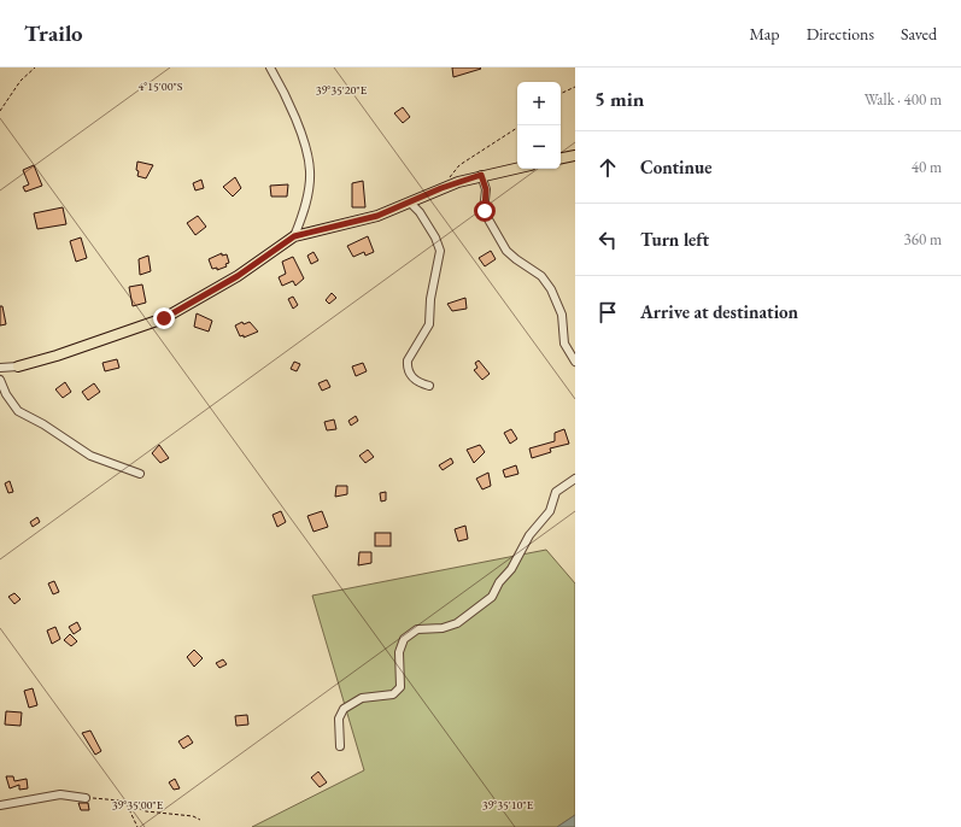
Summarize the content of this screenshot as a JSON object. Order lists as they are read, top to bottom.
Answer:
{
  "page": {
    "header": "Trailo",
    "nav": ["Map", "Directions", "Saved"],
    "heading": ["5 min", "Walk · 400 m"],
    "map_buttons": ["+", "−"],
    "list": [
      ["Continue", "40 m"],
      ["Turn left", "360 m"],
      "Arrive at destination"
    ]
  },
  "coordinates": [
    "4°15'00\"S",
    "39°35'20\"E",
    "39°35'00\"E",
    "39°35'10\"E"
  ]
}
